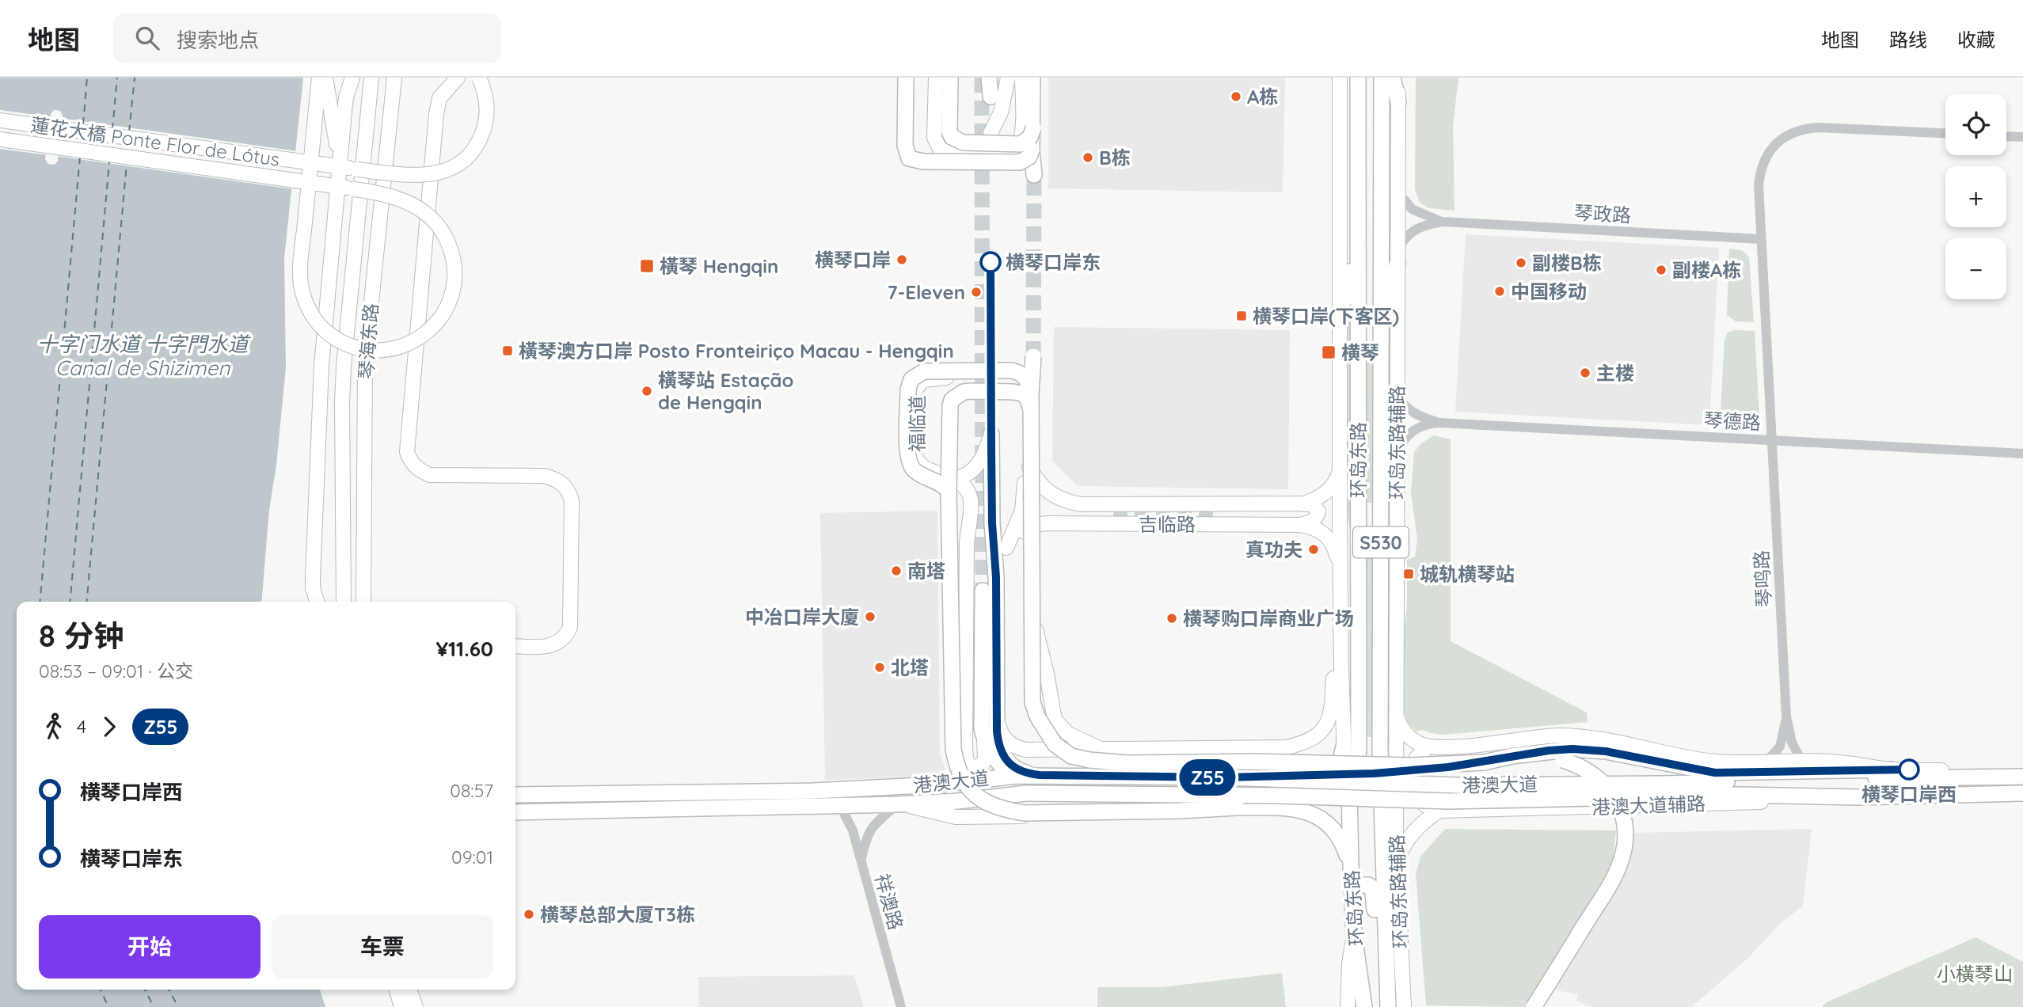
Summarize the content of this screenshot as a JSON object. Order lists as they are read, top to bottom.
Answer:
{
  "streets": {
    "main road": [
      "蓮花大橋 Ponte Flor de Lótus",
      "琴海东路",
      "福临道",
      "环岛东路辅路",
      "环岛东路",
      "吉临路",
      "S530",
      "港澳大道",
      "港澳大道辅路"
    ],
    "street": [
      "琴政路",
      "琴德路",
      "琴鸣路",
      "祥澳路"
    ]
  },
  "crossings": [
    ["琴德路", "环岛东路辅路"],
    ["琴德路", "琴鸣路"],
    ["福临道", "吉临路"],
    ["福临道", "港澳大道"],
    ["环岛东路", "港澳大道"],
    ["港澳大道", "港澳大道辅路"],
    ["港澳大道", "祥澳路"]
  ],
  "water": ["十字门水道 十字門水道 Canal de Shizimen"],
  "parks": ["小橫琴山"],
  "places": {
    "other": [
      "A栋",
      "B栋",
      "横琴口岸",
      "横琴口岸东",
      "副楼B栋",
      "副楼A栋",
      "中国移动",
      "7-Eleven",
      "主楼",
      "橫琴站 Estação de Hengqin",
      "真功夫",
      "南塔",
      "中冶口岸大廈",
      "横琴购口岸商业广场",
      "北塔",
      "横琴口岸西",
      "横琴总部大厦T3栋"
    ],
    "transit": [
      "橫琴 Hengqin",
      "横琴口岸(下客区)",
      "橫琴澳方口岸 Posto Fronteiriço Macau - Hengqin",
      "横琴",
      "城轨横琴站"
    ]
  },
  "lines": ["bus line Z55"],
  "page": {
    "header": "地图",
    "search": "搜索地点",
    "nav": ["地图", "路线", "收藏"],
    "on_map": "Z55",
    "map_buttons": ["+", "−"],
    "heading": ["8 分钟", "08:53 – 09:01 · 公交", "¥11.60"],
    "legs": ["4", "Z55"],
    "list": [
      {
        "name": "横琴口岸西",
        "value": "08:57"
      },
      {
        "name": "横琴口岸东",
        "value": "09:01"
      }
    ],
    "buttons": ["开始", "车票"]
  }
}
